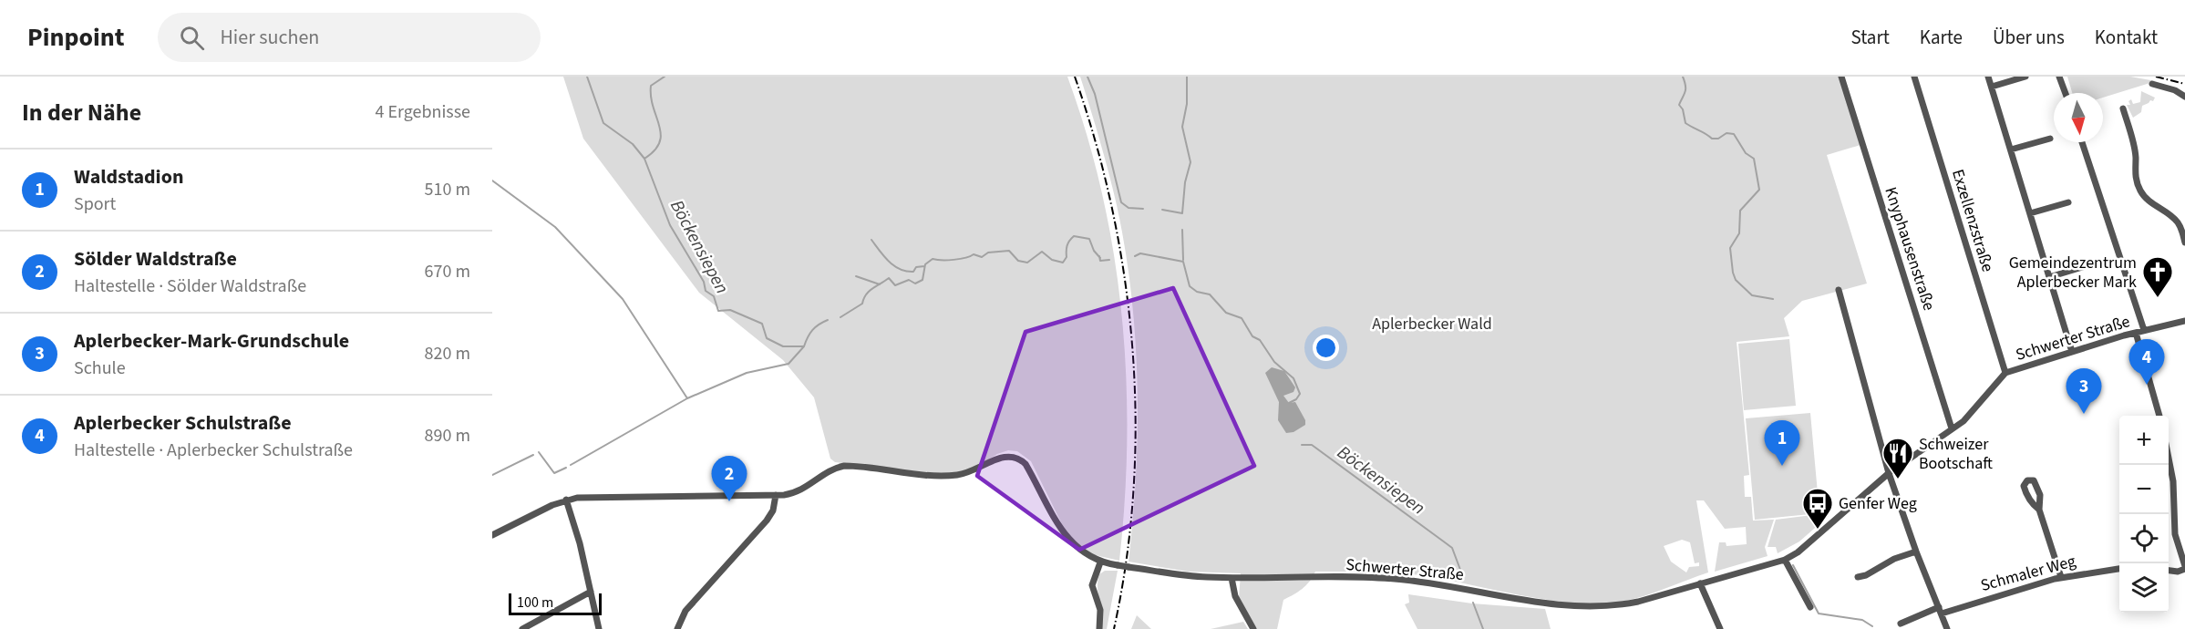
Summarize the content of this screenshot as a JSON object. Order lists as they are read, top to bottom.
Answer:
{
  "streets": {
    "street": [
      "Exzellenzstraße",
      "Knyphausenstraße",
      "Schwerter Straße",
      "Schmaler Weg"
    ]
  },
  "crossings": [
    ["Exzellenzstraße", "Schwerter Straße"],
    ["Knyphausenstraße", "Schwerter Straße"]
  ],
  "water": ["Böckensiepen"],
  "parks": ["Aplerbecker Wald"],
  "places": {
    "church": ["Gemeindezentrum Aplerbecker Mark"],
    "restaurant": ["Schweizer Bootschaft"],
    "bus stop": ["Genfer Weg"]
  },
  "scale_bar": "100 m",
  "north": "bottom",
  "page": {
    "header": "Pinpoint",
    "search": "Hier suchen",
    "nav": [
      "Start",
      "Karte",
      "Über uns",
      "Kontakt"
    ],
    "heading": ["In der Nähe", "4 Ergebnisse"],
    "list": [
      {
        "mark": "1",
        "name": "Waldstadion",
        "note": "Sport",
        "value": "510 m"
      },
      {
        "mark": "2",
        "name": "Sölder Waldstraße",
        "note": "Haltestelle · Sölder Waldstraße",
        "value": "670 m"
      },
      {
        "mark": "3",
        "name": "Aplerbecker-Mark-Grundschule",
        "note": "Schule",
        "value": "820 m"
      },
      {
        "mark": "4",
        "name": "Aplerbecker Schulstraße",
        "note": "Haltestelle · Aplerbecker Schulstraße",
        "value": "890 m"
      }
    ],
    "pins": [
      "4",
      "3",
      "1",
      "2"
    ],
    "map_buttons": ["+", "−"],
    "scale": "100 m"
  }
}
